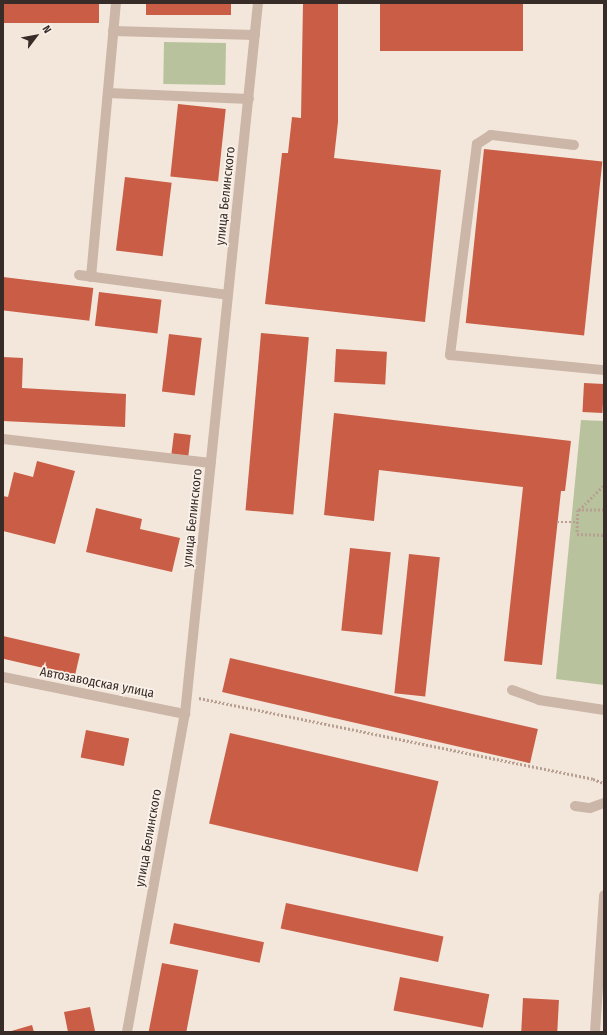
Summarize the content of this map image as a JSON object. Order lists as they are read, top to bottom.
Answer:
{
  "streets": {
    "street": ["улица Белинского", "Автозаводская улица"]
  },
  "crossings": [
    ["улица Белинского", "Автозаводская улица"]
  ],
  "north": "top right"
}
